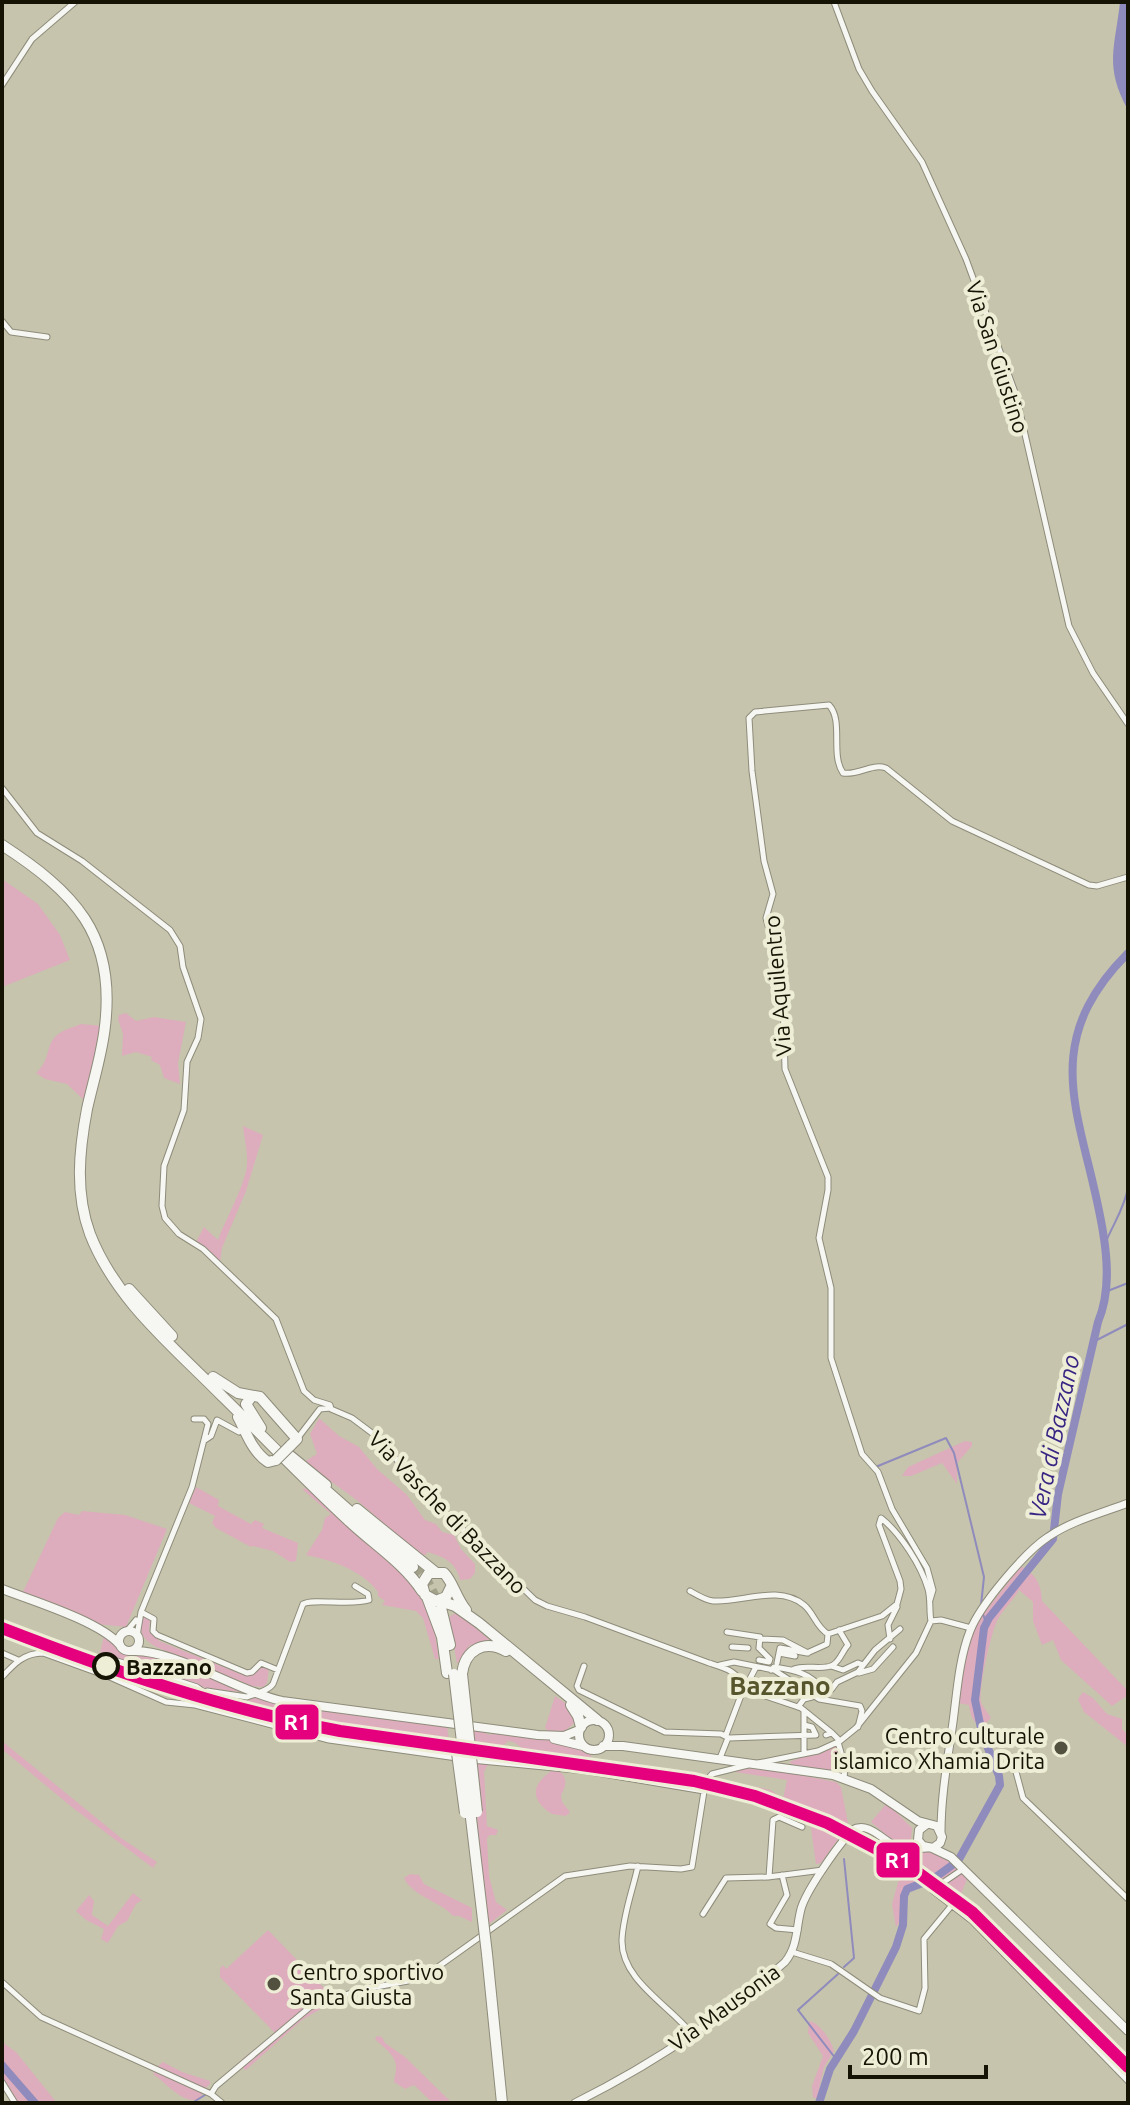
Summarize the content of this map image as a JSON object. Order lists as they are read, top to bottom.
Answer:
{
  "streets": {
    "main road": ["Via Mausonia"],
    "street": ["Via San Giustino", "Via Aquilentro", "Via Vasche di Bazzano"]
  },
  "districts": ["Bazzano"],
  "water": ["Vera di Bazzano"],
  "places": ["Bazzano", "Centro culturale islamico Xhamia Drita", "Centro sportivo Santa Giusta"],
  "lines": ["transit line R1"],
  "scale_bar": "200 m"
}
